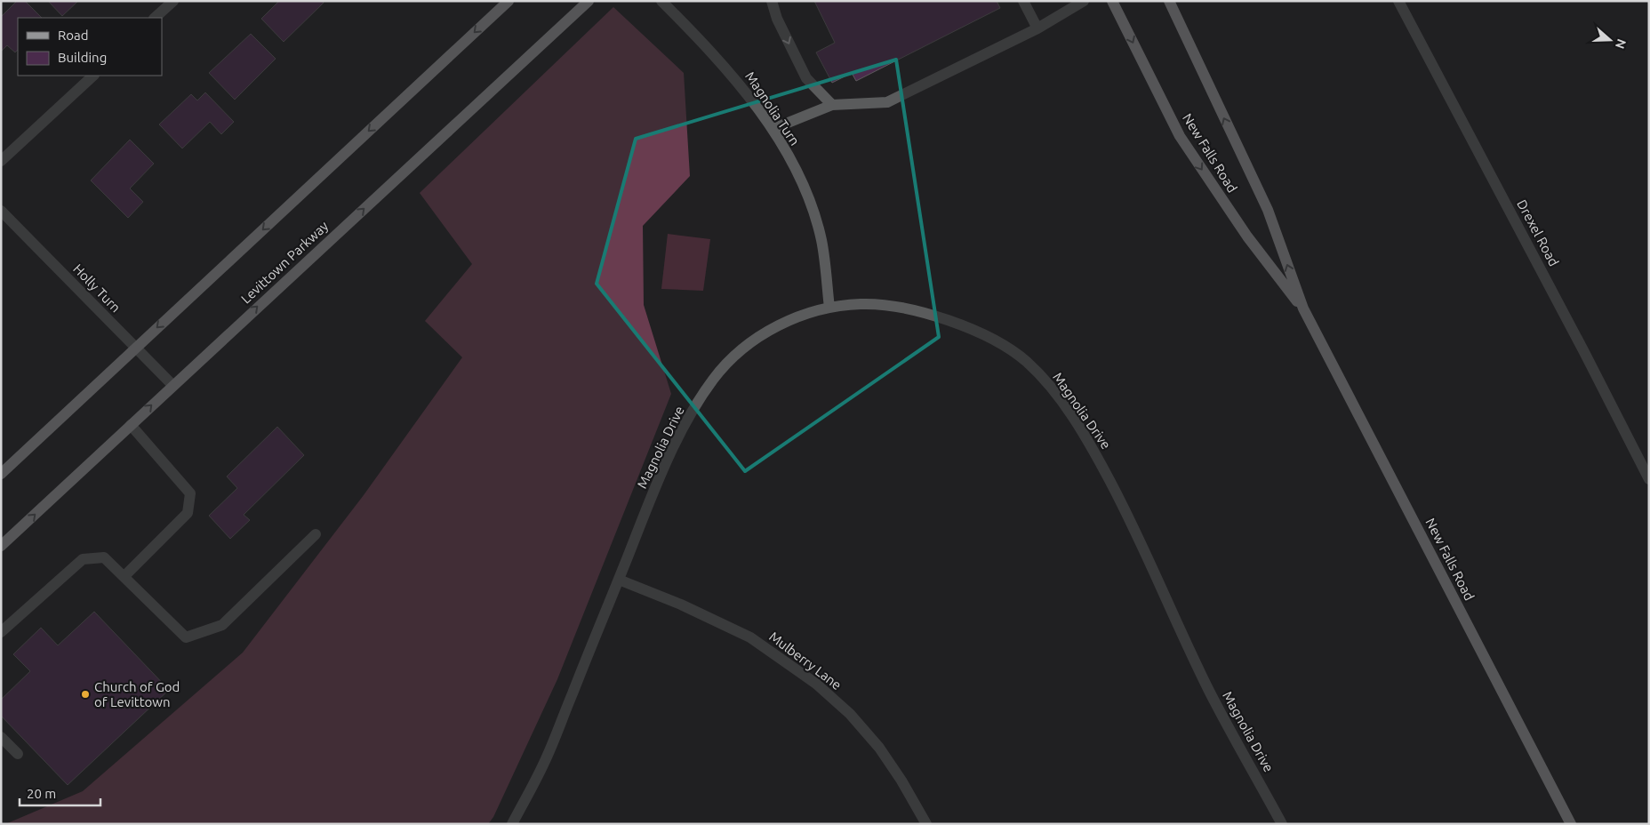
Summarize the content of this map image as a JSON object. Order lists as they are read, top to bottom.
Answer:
{
  "streets": {
    "main road": ["New Falls Road", "Levittown Parkway"],
    "street": [
      "Magnolia Turn",
      "Drexel Road",
      "Holly Turn",
      "Magnolia Drive",
      "Mulberry Lane"
    ]
  },
  "crossings": [
    ["Magnolia Turn", "Magnolia Drive"],
    ["Levittown Parkway", "Holly Turn"],
    ["Magnolia Drive", "Mulberry Lane"]
  ],
  "places": ["Church of God of Levittown"],
  "legend": ["Road", "Building"],
  "scale_bar": "20 m",
  "north": "right"
}
